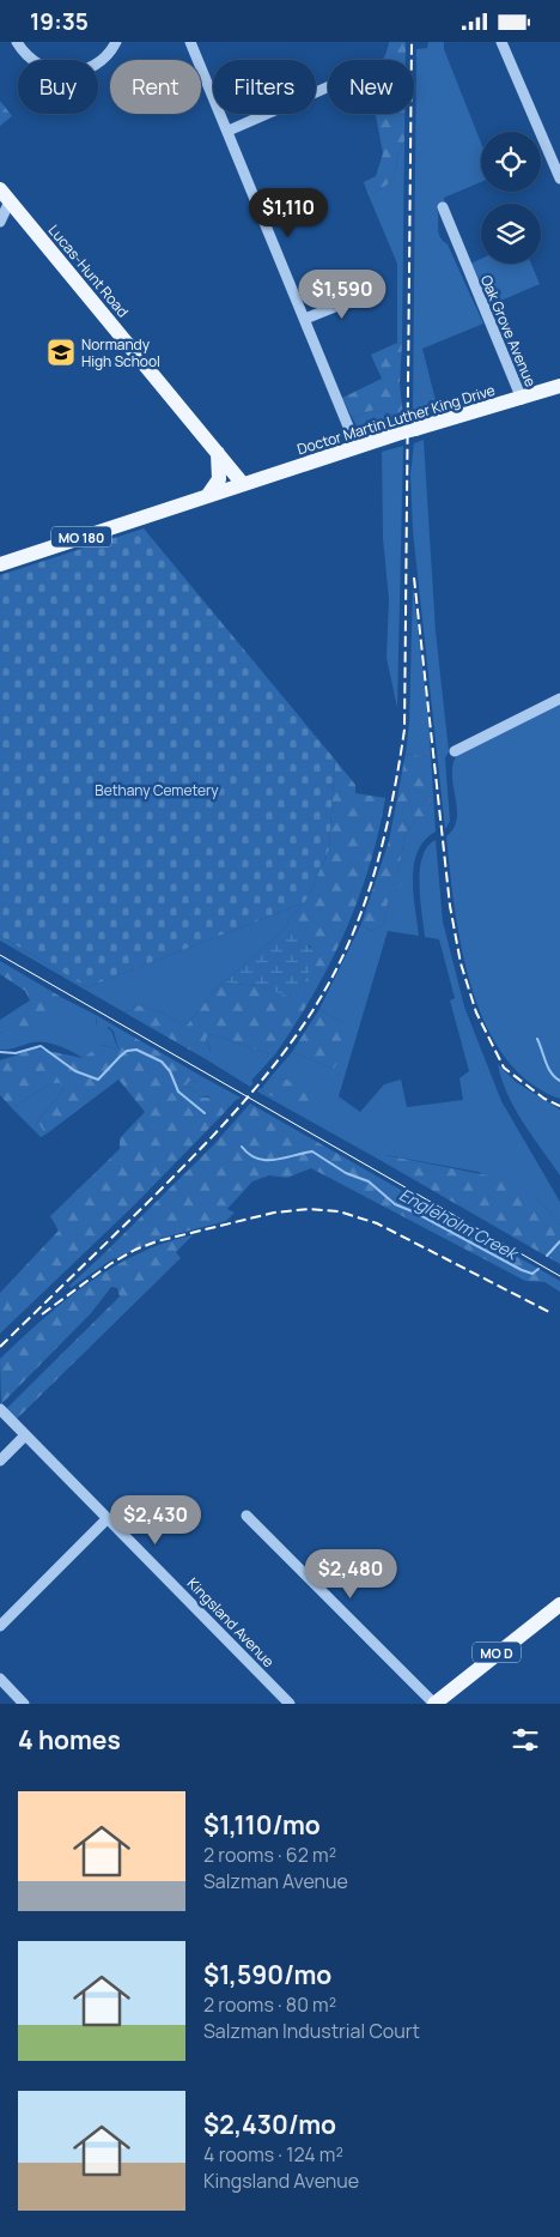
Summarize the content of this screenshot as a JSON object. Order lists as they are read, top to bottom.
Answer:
{
  "streets": {
    "main road": [
      "Lucas-Hunt Road",
      "Doctor Martin Luther King Drive",
      "MO 180",
      "MO D"
    ],
    "street": ["Oak Grove Avenue", "Kingsland Avenue"]
  },
  "crossings": [
    ["Lucas-Hunt Road", "Doctor Martin Luther King Drive"],
    ["Lucas-Hunt Road", "MO 180"],
    ["Oak Grove Avenue", "Doctor Martin Luther King Drive"],
    ["Doctor Martin Luther King Drive", "MO 180"]
  ],
  "water": ["Engleholm Creek"],
  "parks": ["Bethany Cemetery"],
  "places": {
    "school or university": ["Normandy High School"]
  },
  "page": {
    "status": "19:35",
    "chip": [
      "Buy",
      "Rent",
      "Filters",
      "New"
    ],
    "price": [
      "$1,110",
      "$1,590",
      "$2,430",
      "$2,480"
    ],
    "heading": "4 homes",
    "list": [
      {
        "name": "$1,110/mo",
        "note": "2 rooms · 62 m² · Salzman Avenue"
      },
      {
        "name": "$1,590/mo",
        "note": "2 rooms · 80 m² · Salzman Industrial Court"
      },
      {
        "name": "$2,430/mo",
        "note": "4 rooms · 124 m² · Kingsland Avenue"
      }
    ]
  }
}
